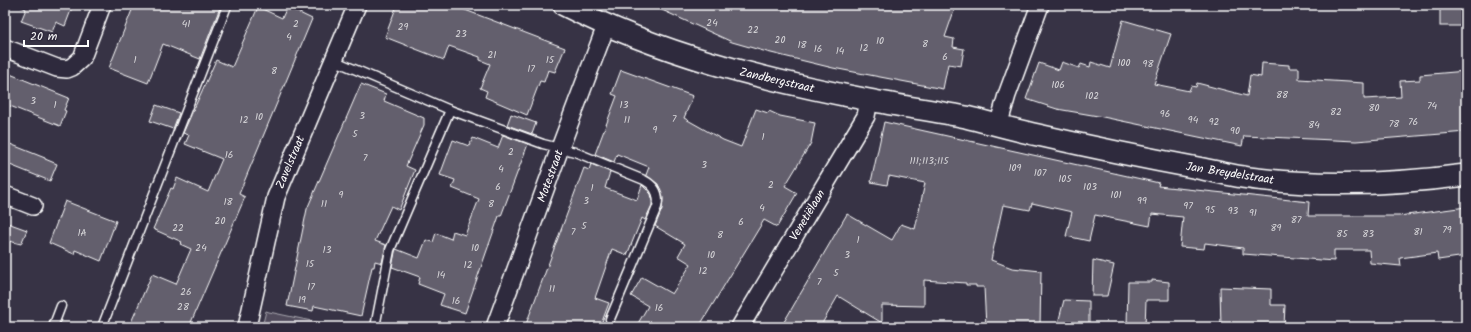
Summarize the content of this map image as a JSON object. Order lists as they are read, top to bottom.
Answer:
{
  "streets": {
    "street": [
      "Zandbergstraat",
      "Zavelstraat",
      "Jan Breydelstraat",
      "Motestraat",
      "Venetiëlaan"
    ]
  },
  "crossings": [
    ["Zandbergstraat", "Jan Breydelstraat"],
    ["Zandbergstraat", "Motestraat"],
    ["Zandbergstraat", "Venetiëlaan"]
  ],
  "house_numbers": [
    "24",
    "41",
    "2",
    "29",
    "22",
    "23",
    "4",
    "20",
    "10",
    "8",
    "18",
    "12",
    "16",
    "14",
    "21",
    "6",
    "1",
    "15",
    "100",
    "98",
    "17",
    "8",
    "106",
    "88",
    "102",
    "3",
    "1",
    "13",
    "74",
    "80",
    "82",
    "96",
    "3",
    "10",
    "7",
    "12",
    "11",
    "94",
    "92",
    "76",
    "78",
    "84",
    "9",
    "90",
    "5",
    "1",
    "2",
    "16",
    "7",
    "111;113;115",
    "3",
    "109",
    "4",
    "107",
    "105",
    "2",
    "6",
    "103",
    "1",
    "9",
    "101",
    "3",
    "99",
    "18",
    "11",
    "8",
    "97",
    "4",
    "95",
    "93",
    "91",
    "87",
    "20",
    "6",
    "5",
    "22",
    "89",
    "79",
    "7",
    "81",
    "1A",
    "85",
    "83",
    "8",
    "1",
    "24",
    "10",
    "13",
    "10",
    "3",
    "15",
    "12",
    "12",
    "5",
    "14",
    "7",
    "17",
    "11",
    "26",
    "19",
    "16",
    "28",
    "16"
  ],
  "scale_bar": "20 m"
}
